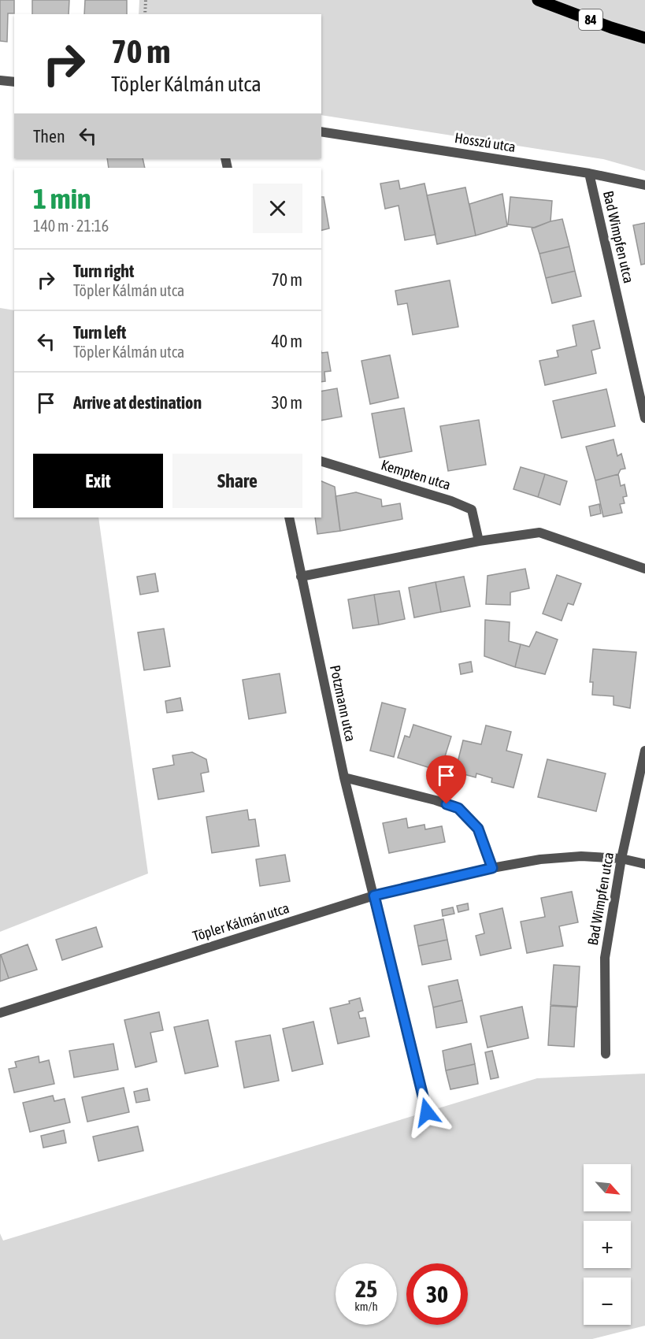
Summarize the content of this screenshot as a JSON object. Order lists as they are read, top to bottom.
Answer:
{
  "streets": {
    "main road": ["84"],
    "street": [
      "Hosszú utca",
      "Bad Wimpfen utca",
      "Kempten utca",
      "Potzmann utca",
      "Töpler Kálmán utca"
    ]
  },
  "crossings": [
    ["Hosszú utca", "Bad Wimpfen utca"],
    ["Bad Wimpfen utca", "Töpler Kálmán utca"],
    ["Potzmann utca", "Töpler Kálmán utca"]
  ],
  "north": "bottom right",
  "page": {
    "turn": ["70 m", "Töpler Kálmán utca"],
    "then": "Then",
    "heading": ["1 min", "140 m · 21:16"],
    "list": [
      {
        "name": "Turn right",
        "note": "Töpler Kálmán utca",
        "value": "70 m"
      },
      {
        "name": "Turn left",
        "note": "Töpler Kálmán utca",
        "value": "40 m"
      },
      {
        "name": "Arrive at destination",
        "value": "30 m"
      }
    ],
    "buttons": ["Exit", "Share"],
    "map_buttons": ["+", "−"],
    "speed": "25 km/h",
    "limit": "30"
  }
}
